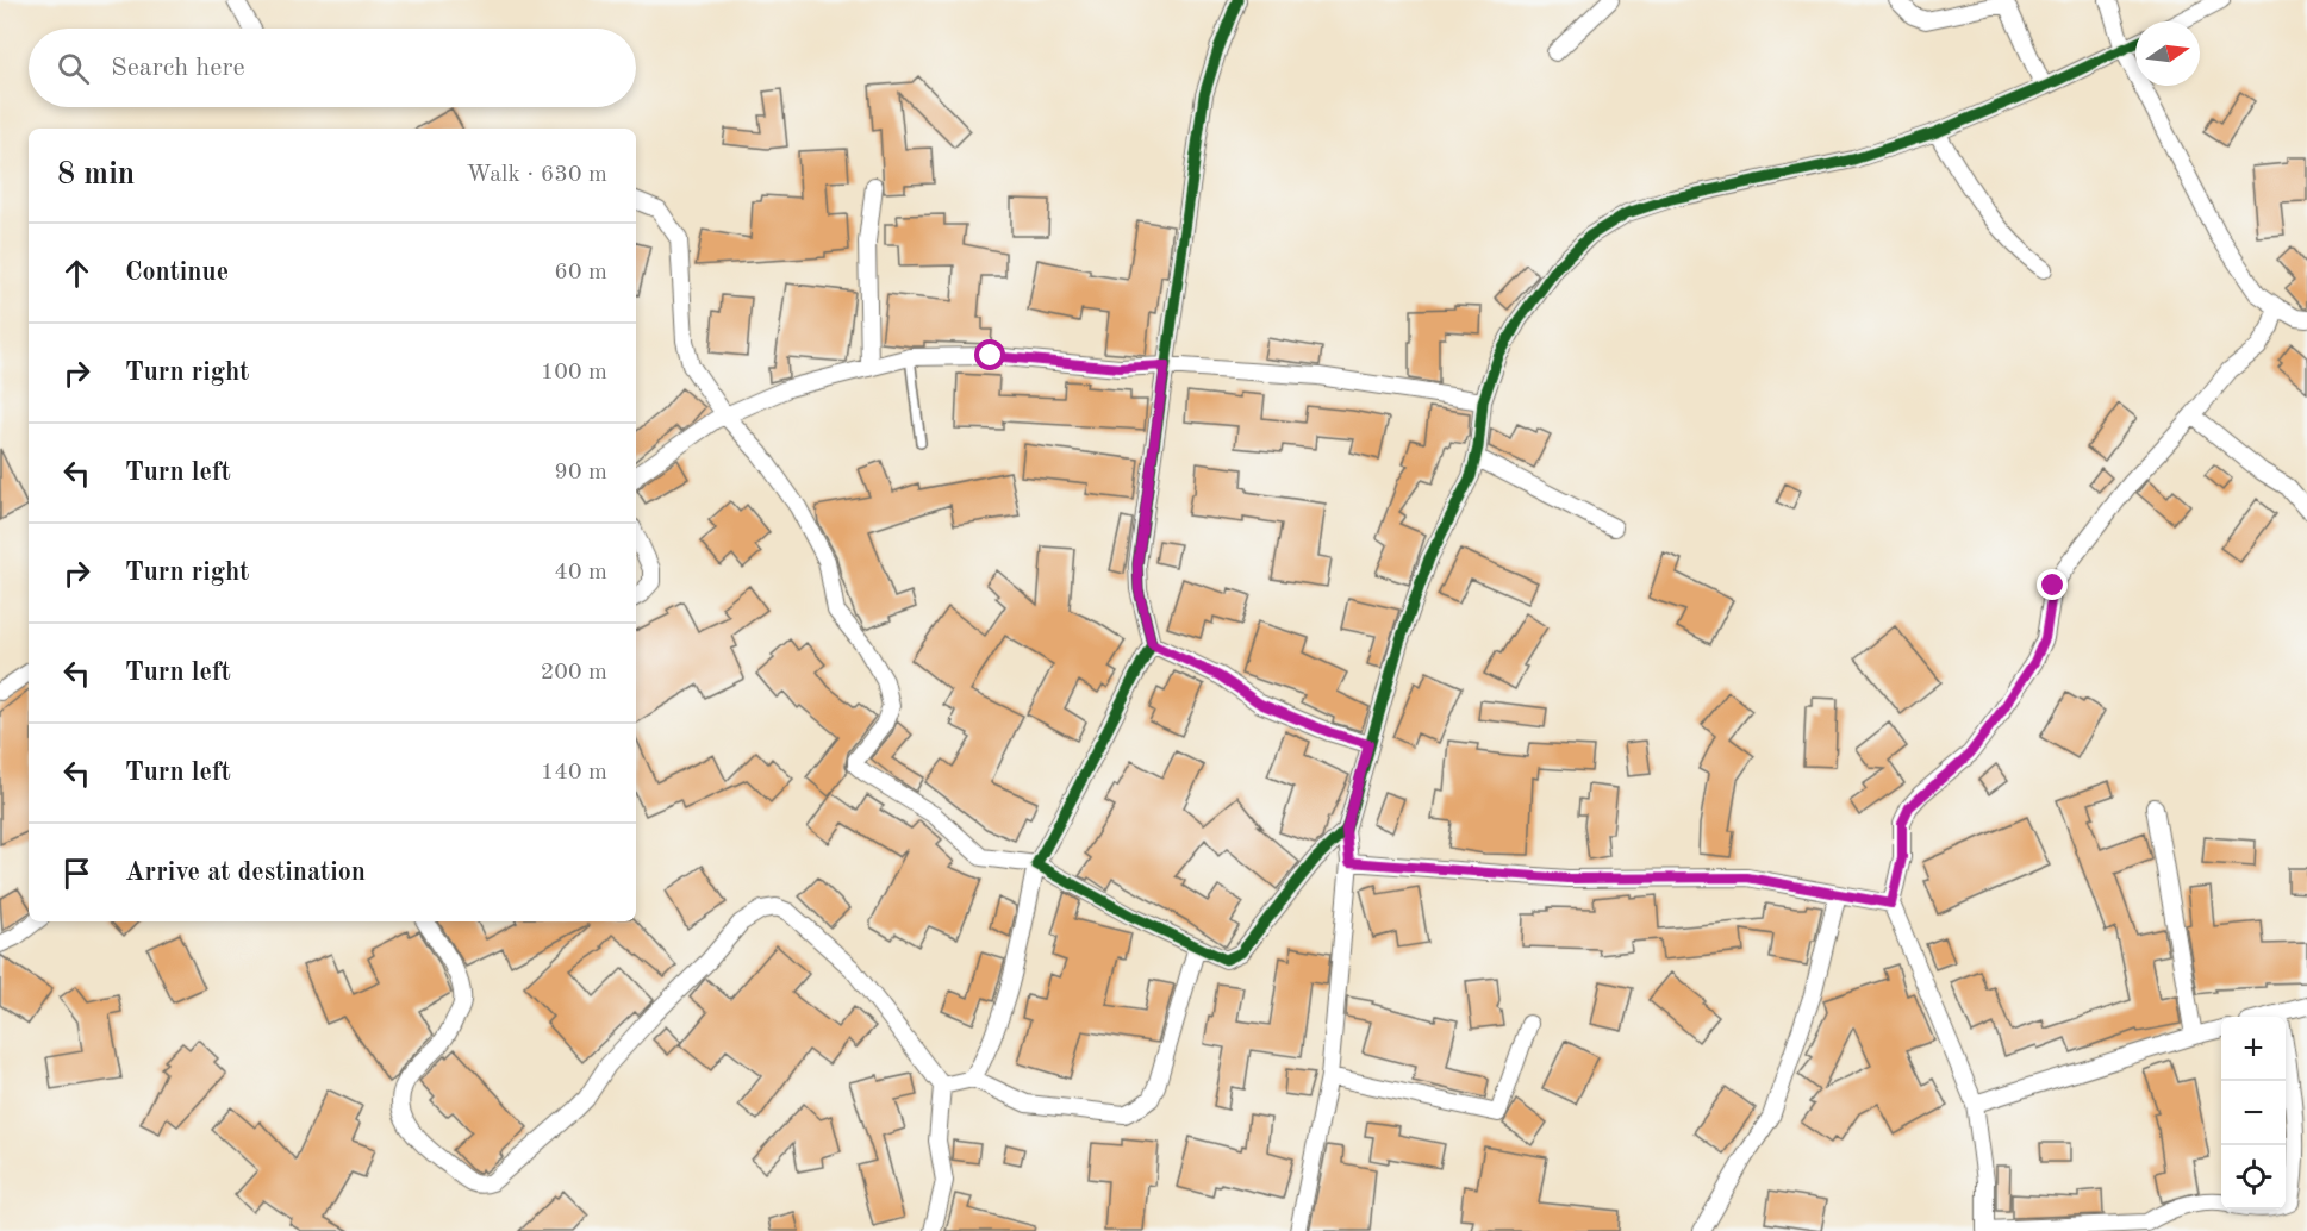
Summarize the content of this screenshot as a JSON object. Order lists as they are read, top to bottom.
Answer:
{
  "north": "right",
  "page": {
    "search": "Search here",
    "heading": ["8 min", "Walk · 630 m"],
    "list": [
      ["Continue", "60 m"],
      ["Turn right", "100 m"],
      ["Turn left", "90 m"],
      ["Turn right", "40 m"],
      ["Turn left", "200 m"],
      ["Turn left", "140 m"],
      "Arrive at destination"
    ],
    "map_buttons": ["+", "−"]
  }
}
